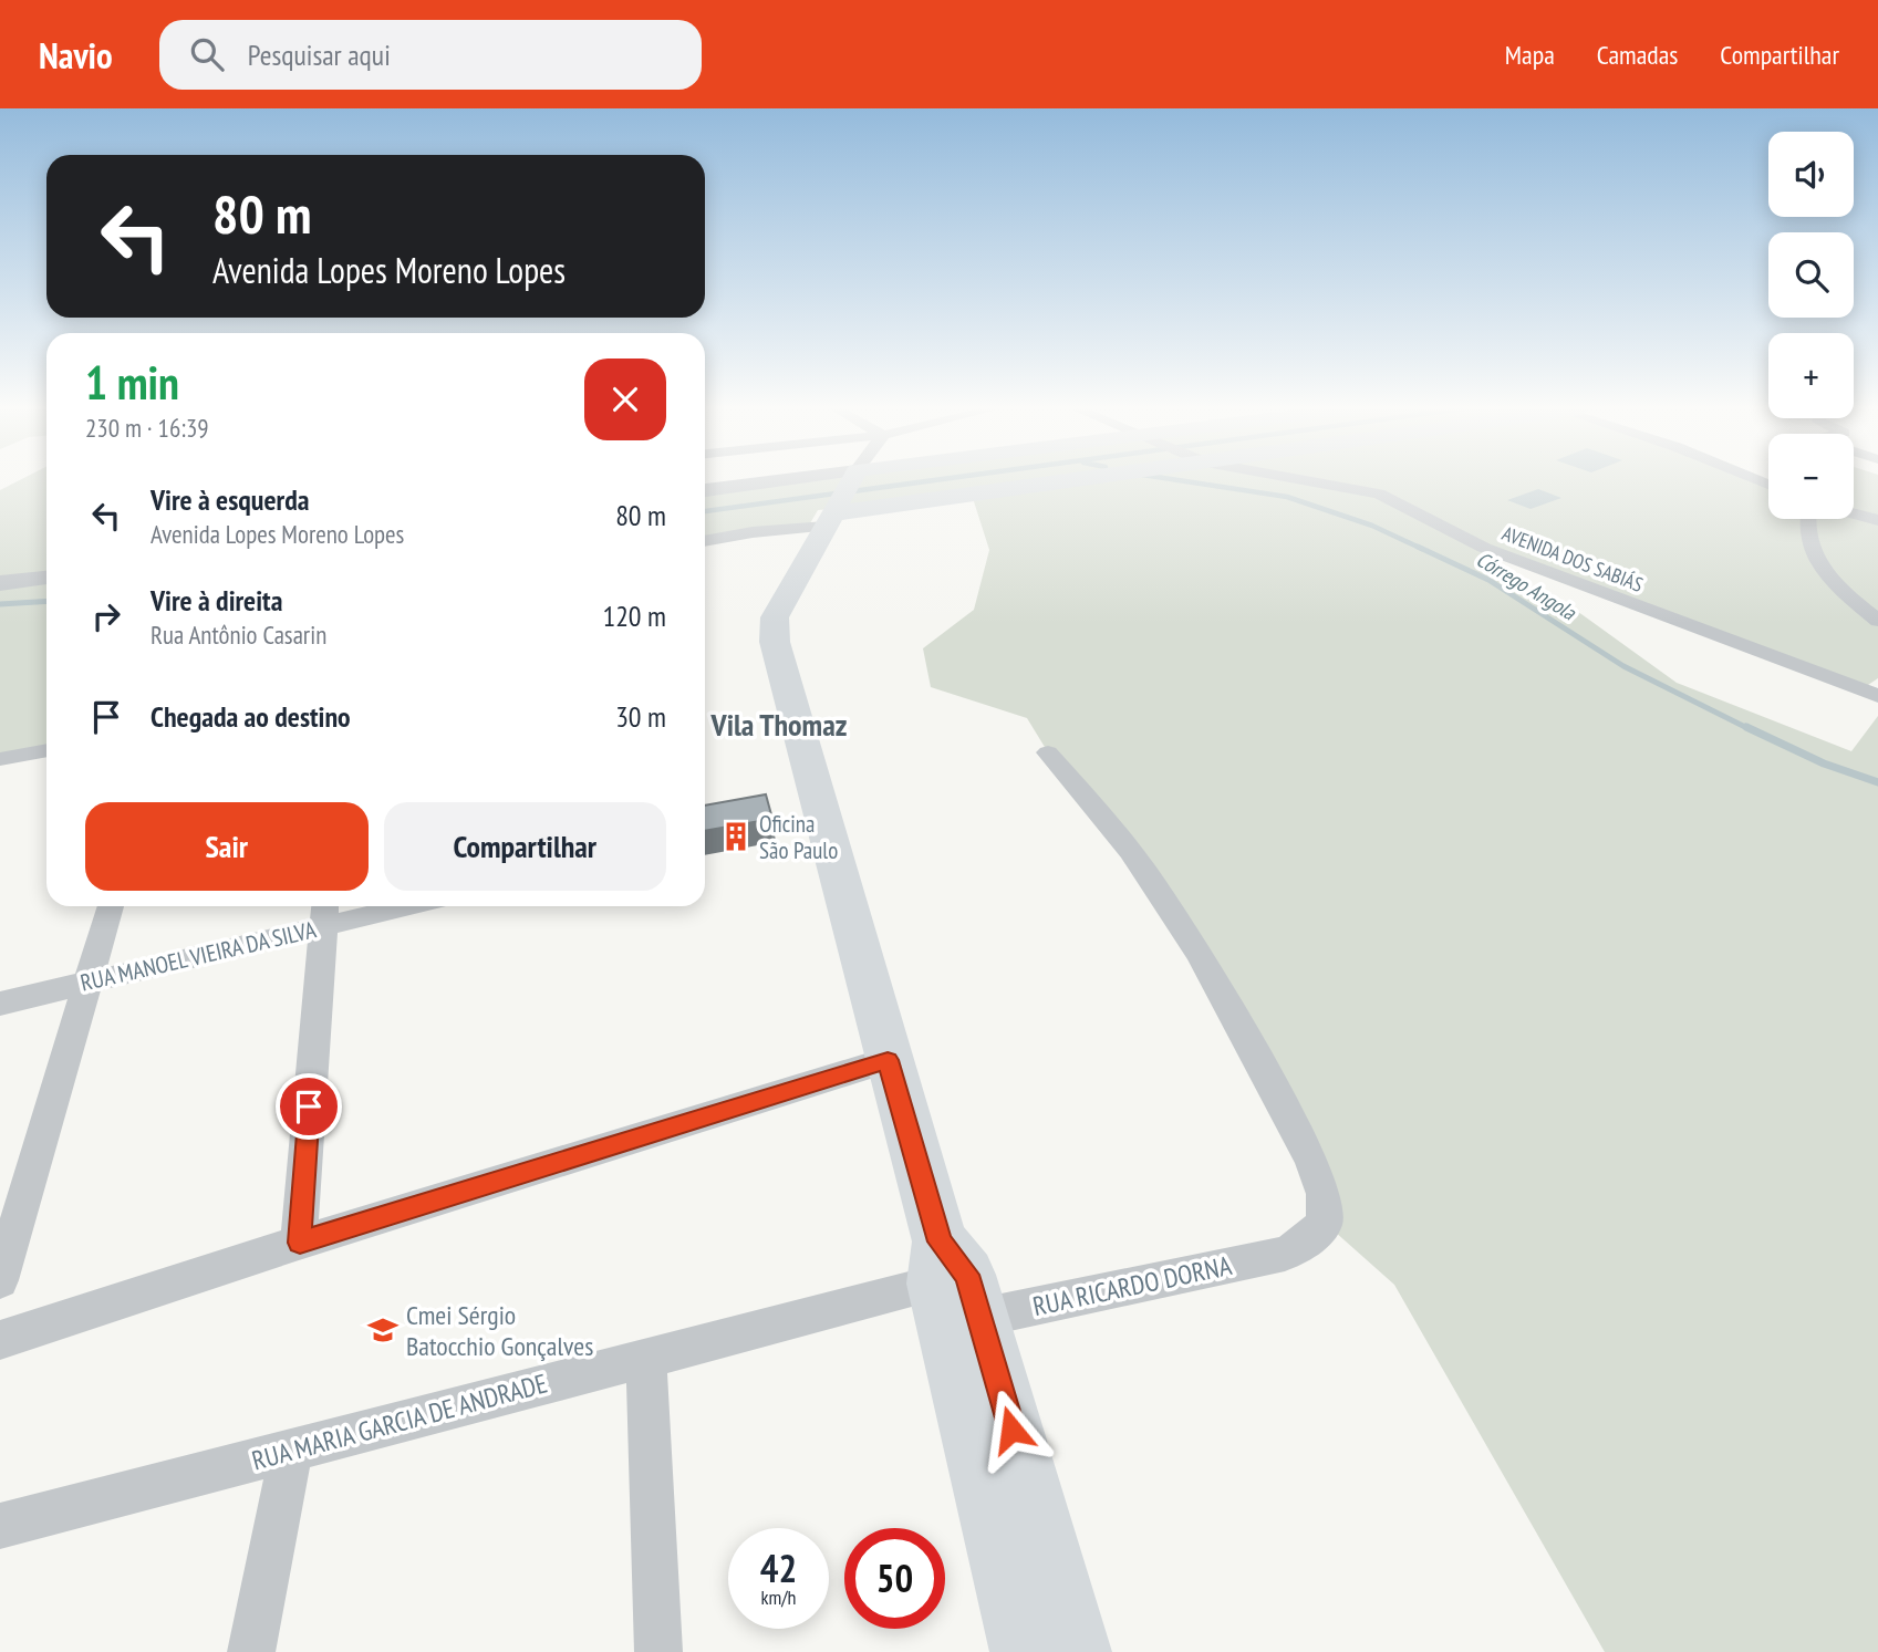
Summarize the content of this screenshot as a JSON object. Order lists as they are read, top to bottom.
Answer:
{
  "streets": {
    "street": [
      "AVENIDA DOS SABIÁS",
      "RUA MANOEL VIEIRA DA SILVA",
      "RUA RICARDO DORNA",
      "RUA MARIA GARCIA DE ANDRADE"
    ]
  },
  "crossings": [
    ["RUA RICARDO DORNA", "RUA MARIA GARCIA DE ANDRADE"]
  ],
  "districts": ["Vila Thomaz"],
  "water": ["Córrego Angola"],
  "places": {
    "building": ["Oficina São Paulo"],
    "school or university": ["Cmei Sérgio Batocchio Gonçalves"]
  },
  "page": {
    "header": "Navio",
    "search": "Pesquisar aqui",
    "nav": ["Mapa", "Camadas", "Compartilhar"],
    "map_buttons": ["+", "−"],
    "turn": ["80 m", "Avenida Lopes Moreno Lopes"],
    "heading": ["1 min", "230 m · 16:39"],
    "list": [
      {
        "name": "Vire à esquerda",
        "note": "Avenida Lopes Moreno Lopes",
        "value": "80 m"
      },
      {
        "name": "Vire à direita",
        "note": "Rua Antônio Casarin",
        "value": "120 m"
      },
      {
        "name": "Chegada ao destino",
        "value": "30 m"
      }
    ],
    "buttons": ["Sair", "Compartilhar"],
    "speed": "42 km/h",
    "limit": "50"
  }
}
